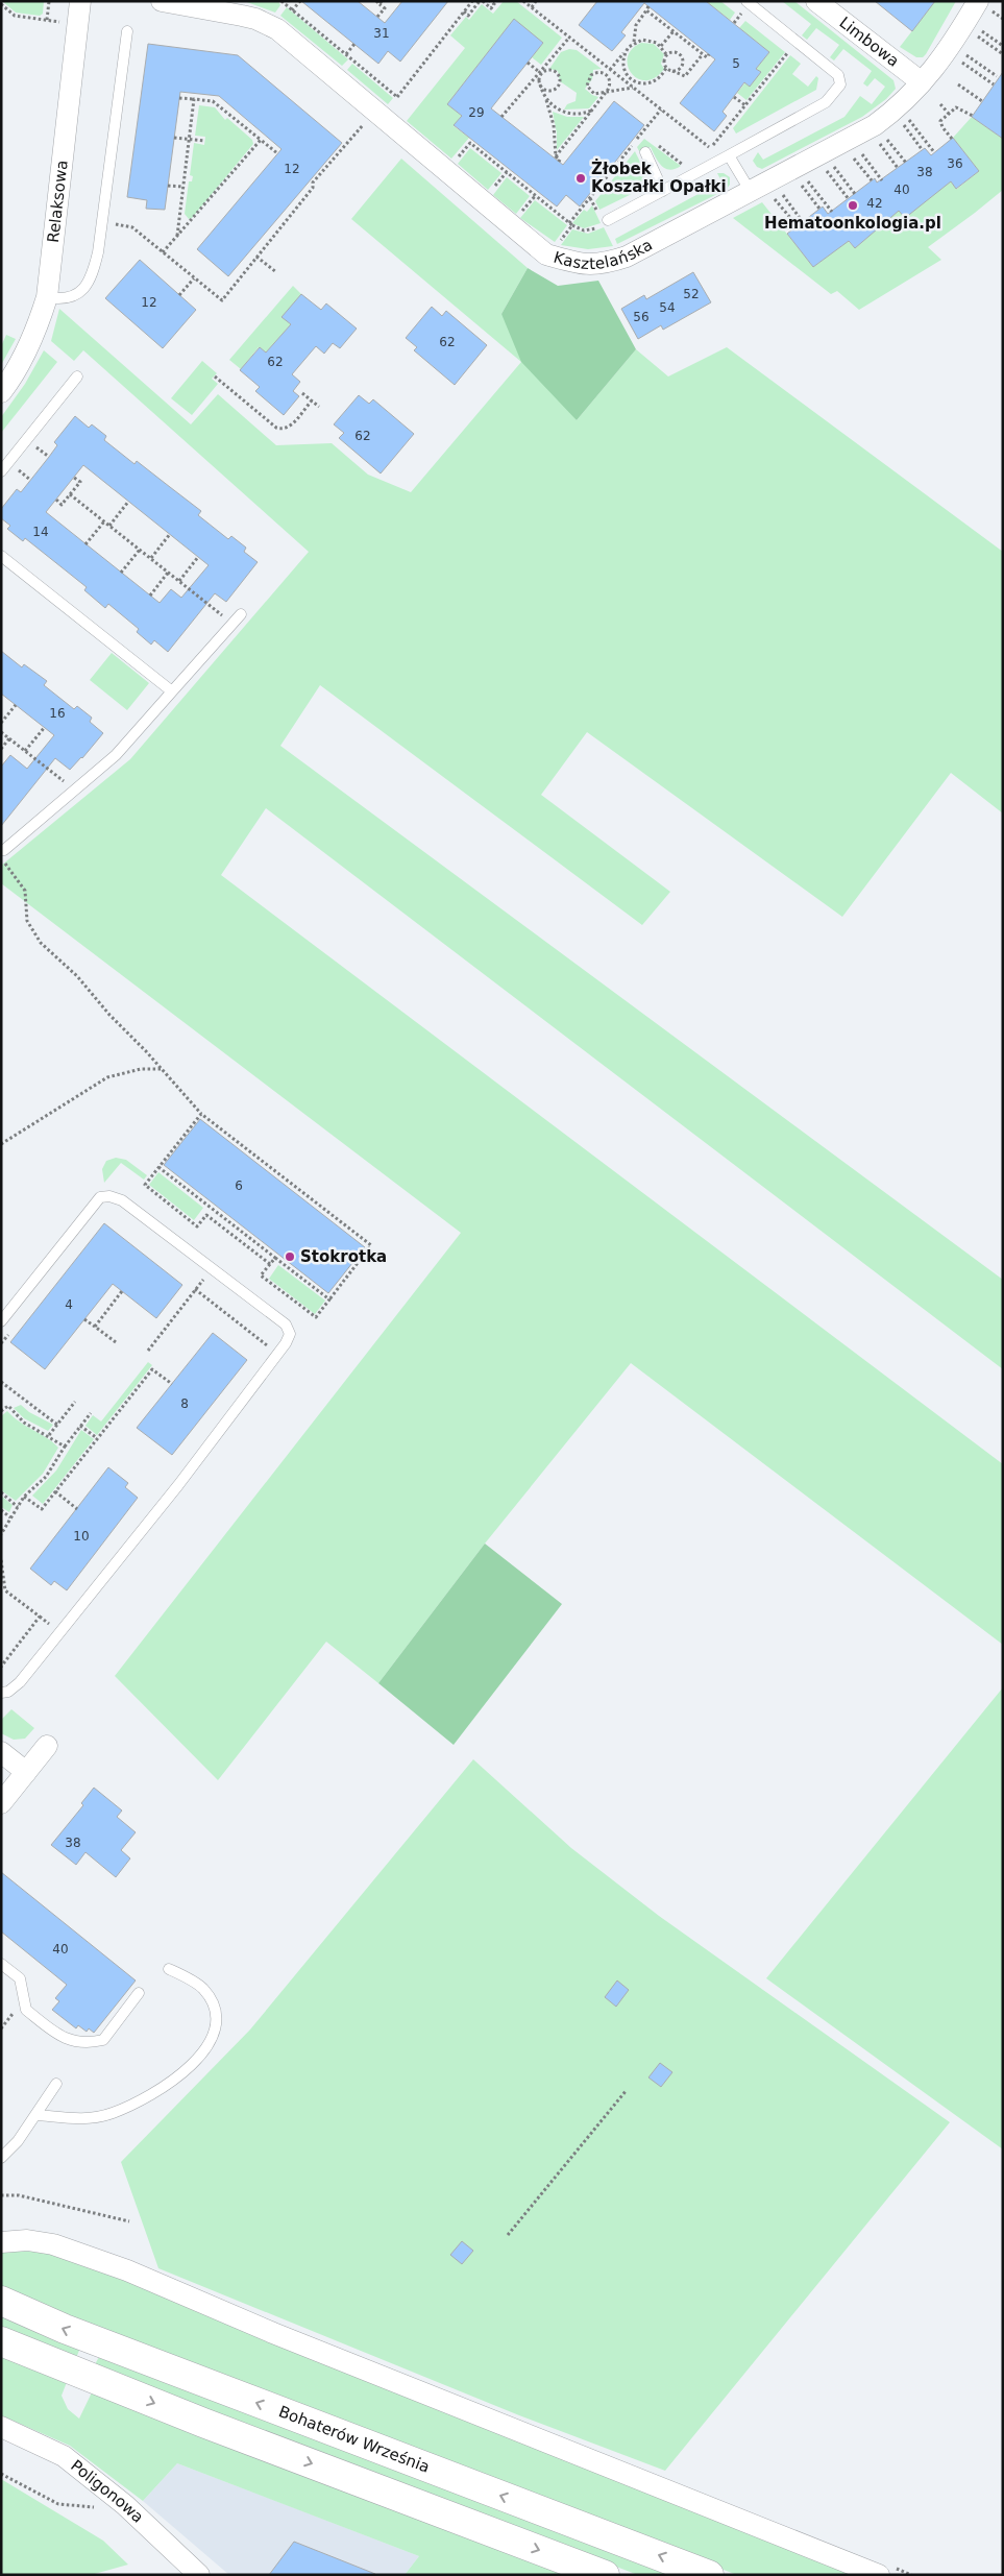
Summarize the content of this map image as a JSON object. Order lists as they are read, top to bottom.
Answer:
{
  "streets": {
    "main road": ["Bohaterów Września"],
    "street": [
      "Limbowa",
      "Relaksowa",
      "Kasztelańska",
      "Poligonowa"
    ]
  },
  "crossings": [
    ["Limbowa", "Kasztelańska"]
  ],
  "places": ["Żłobek Koszałki Opałki", "Hematoonkologia.pl", "Stokrotka"],
  "house_numbers": [
    "31",
    "5",
    "29",
    "36",
    "12",
    "38",
    "40",
    "42",
    "52",
    "12",
    "54",
    "56",
    "62",
    "62",
    "62",
    "14",
    "16",
    "6",
    "4",
    "8",
    "10",
    "38",
    "40"
  ]
}
